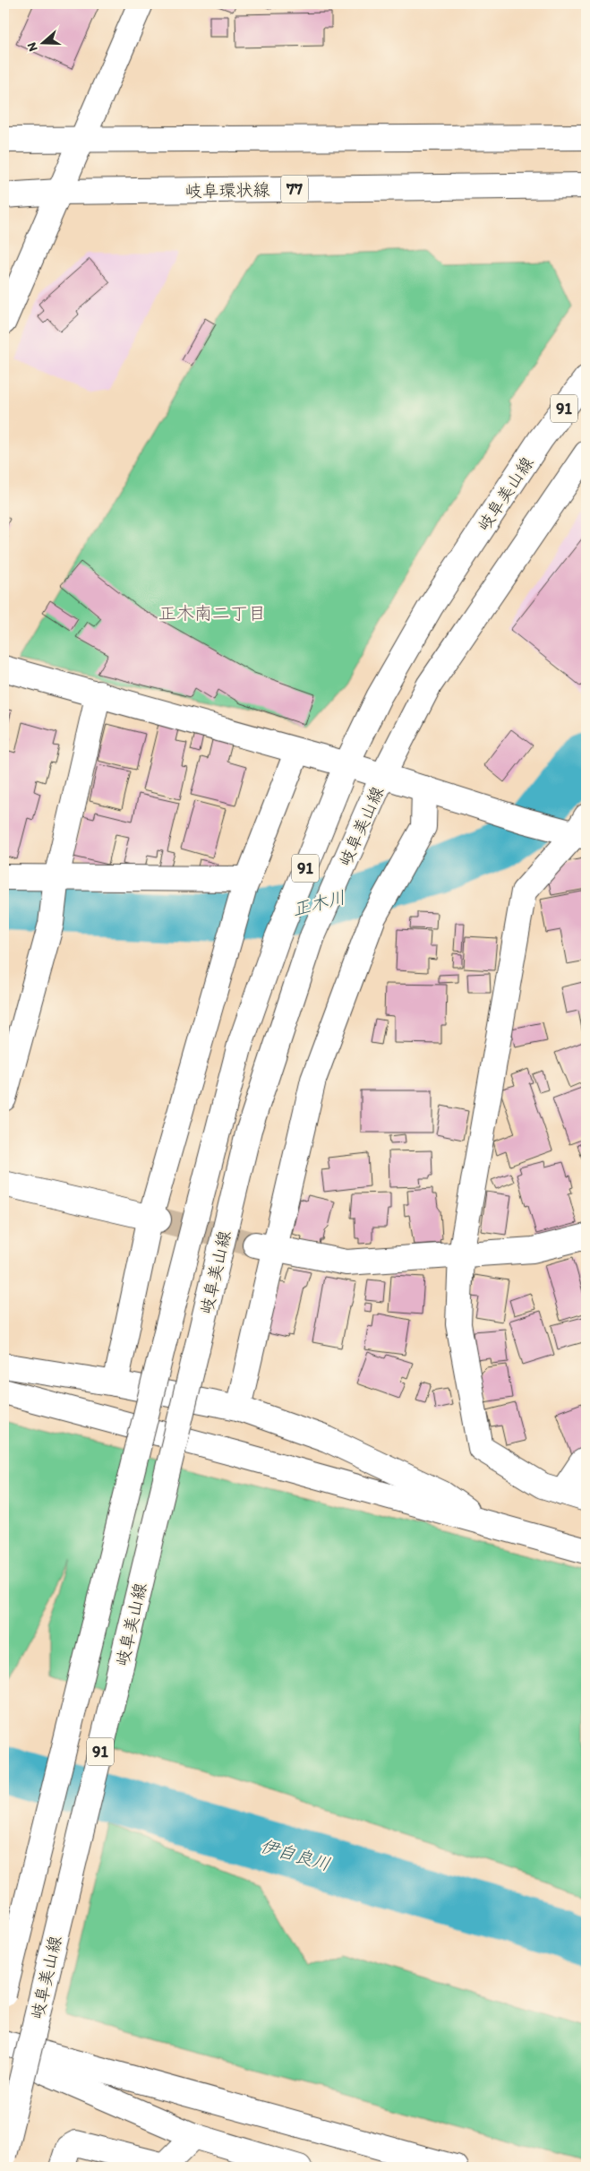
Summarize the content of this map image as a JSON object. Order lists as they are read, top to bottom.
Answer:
{
  "streets": {
    "street": [
      "77",
      "岐阜環状線",
      "91",
      "岐阜美山線"
    ]
  },
  "districts": ["正木南二丁目"],
  "water": ["正木川", "伊自良川"],
  "north": "left"
}
